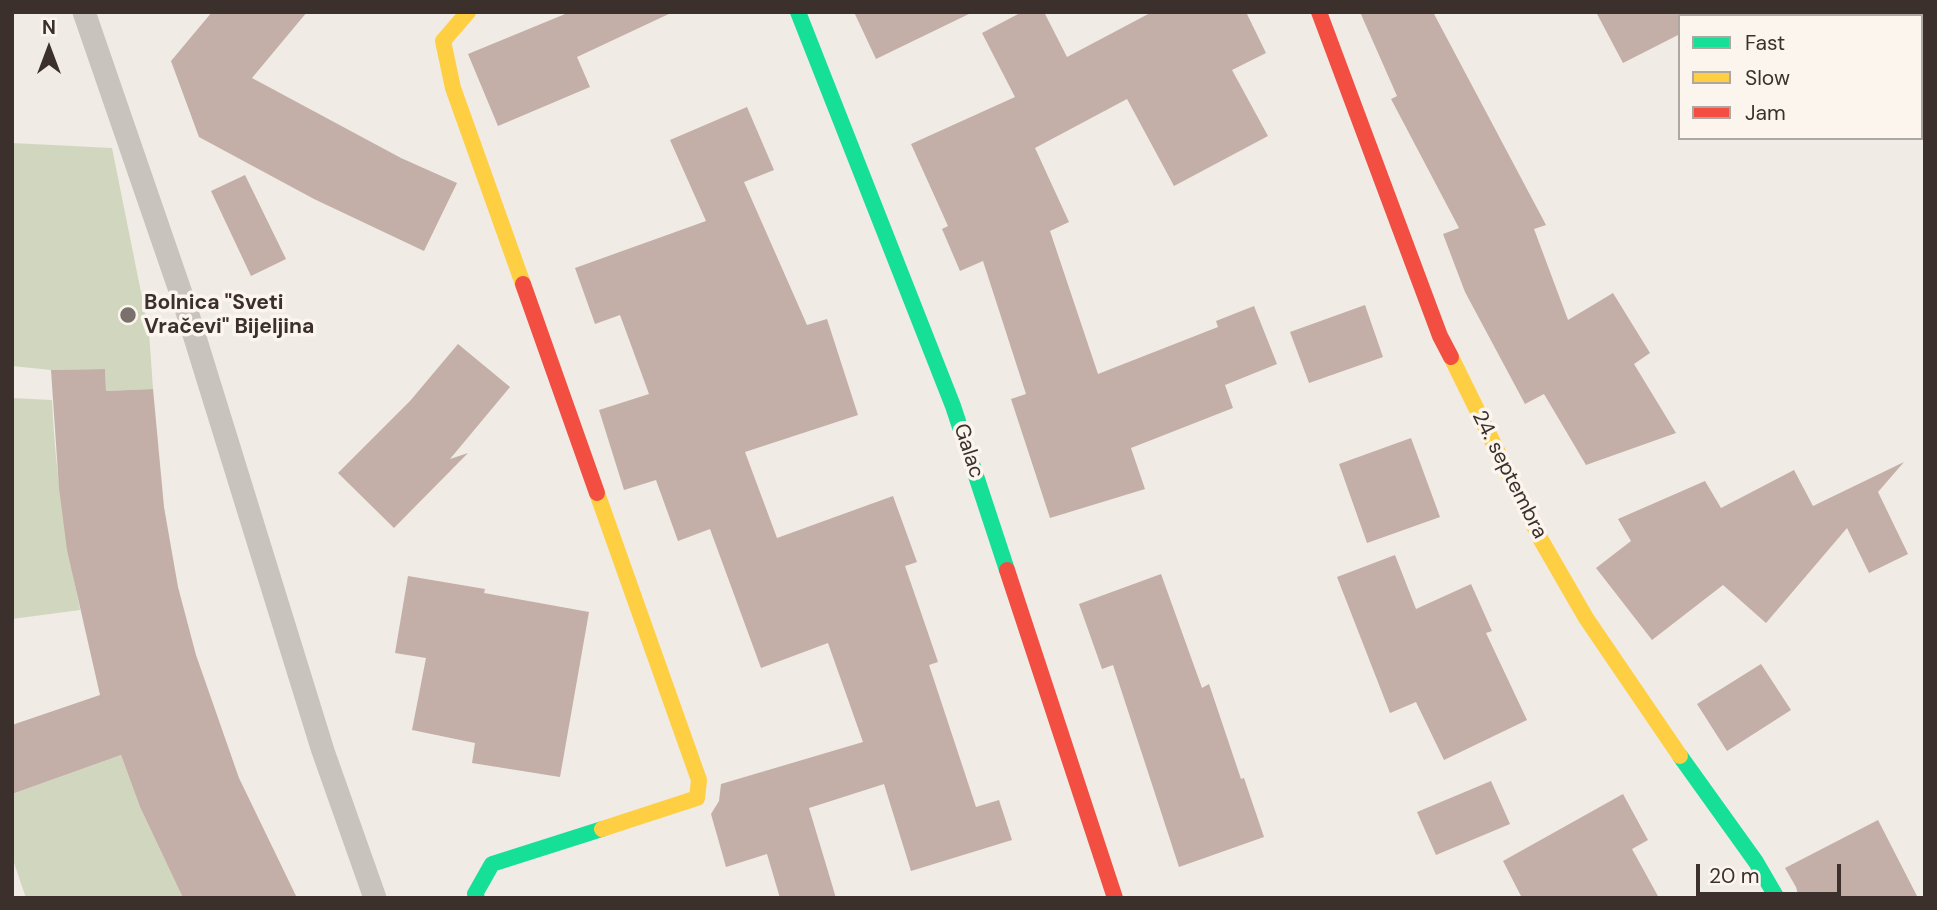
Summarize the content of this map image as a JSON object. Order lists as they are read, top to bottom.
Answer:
{
  "streets": {
    "street": ["Galac", "24. septembra"]
  },
  "places": ["Bolnica \"Sveti Vračevi\" Bijeljina"],
  "legend": ["Fast", "Slow", "Jam"],
  "scale_bar": "20 m",
  "north": "top"
}
